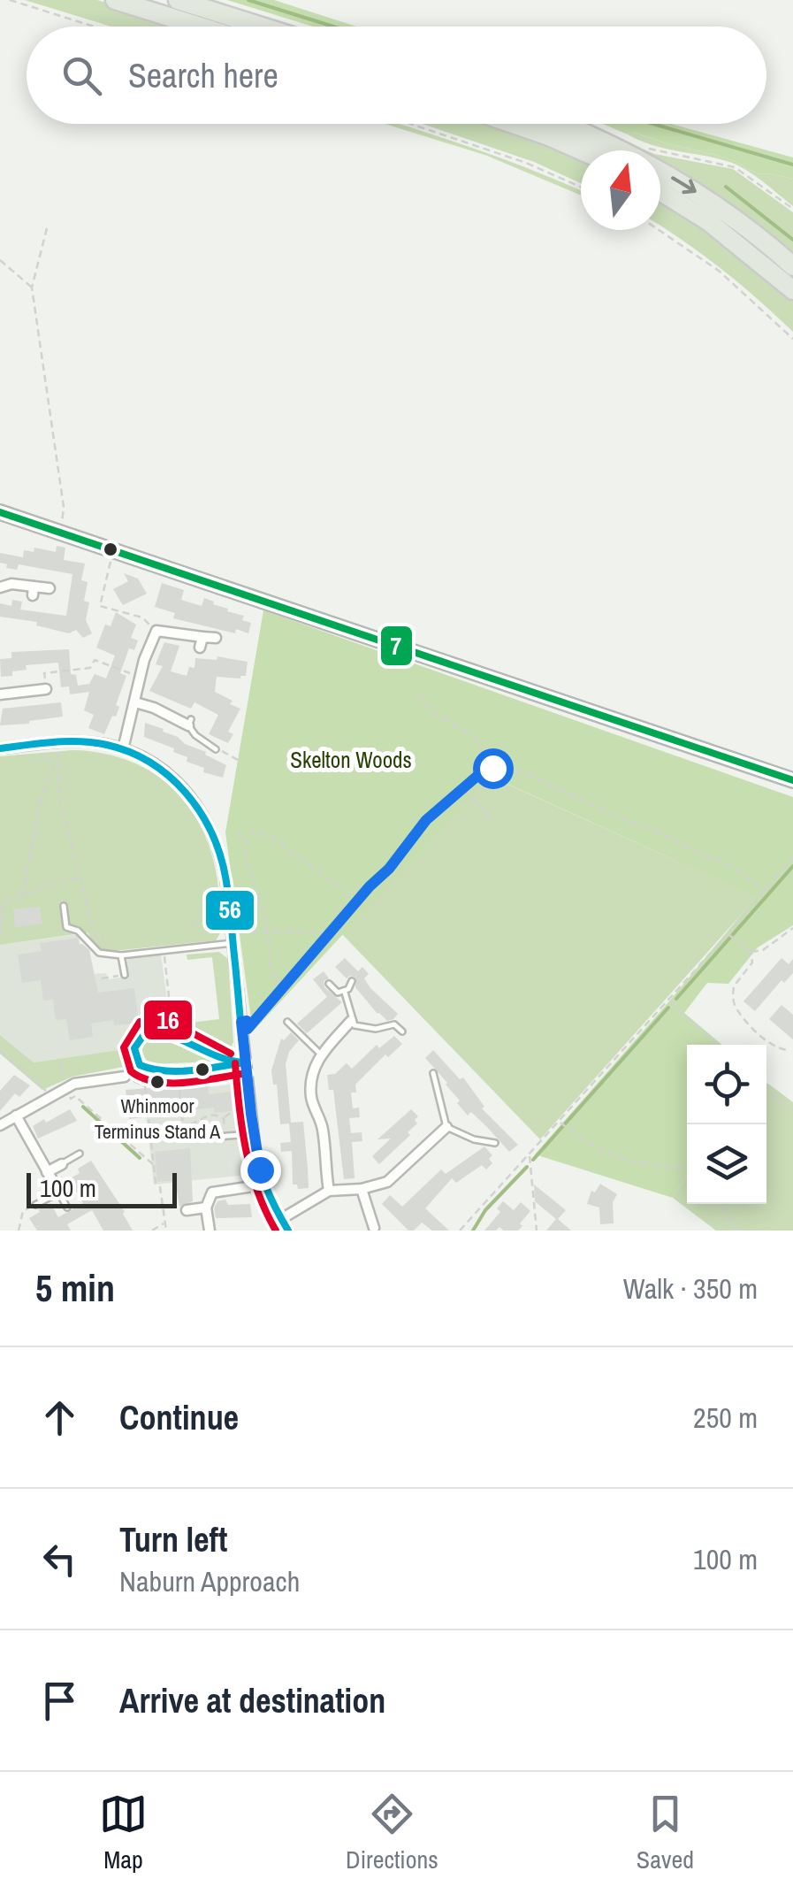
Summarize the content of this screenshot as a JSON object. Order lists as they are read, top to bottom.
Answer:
{
  "parks": ["Skelton Woods"],
  "places": ["Whinmoor Terminus Stand A"],
  "lines": ["transit line 7", "transit line 56", "transit line 16"],
  "scale_bar": "100 m",
  "north": "top",
  "page": {
    "search": "Search here",
    "scale": "100 m",
    "heading": ["5 min", "Walk · 350 m"],
    "list": [
      ["Continue", "250 m"],
      ["Turn left", "Naburn Approach", "100 m"],
      "Arrive at destination"
    ],
    "nav": ["Map", "Directions", "Saved"]
  }
}
